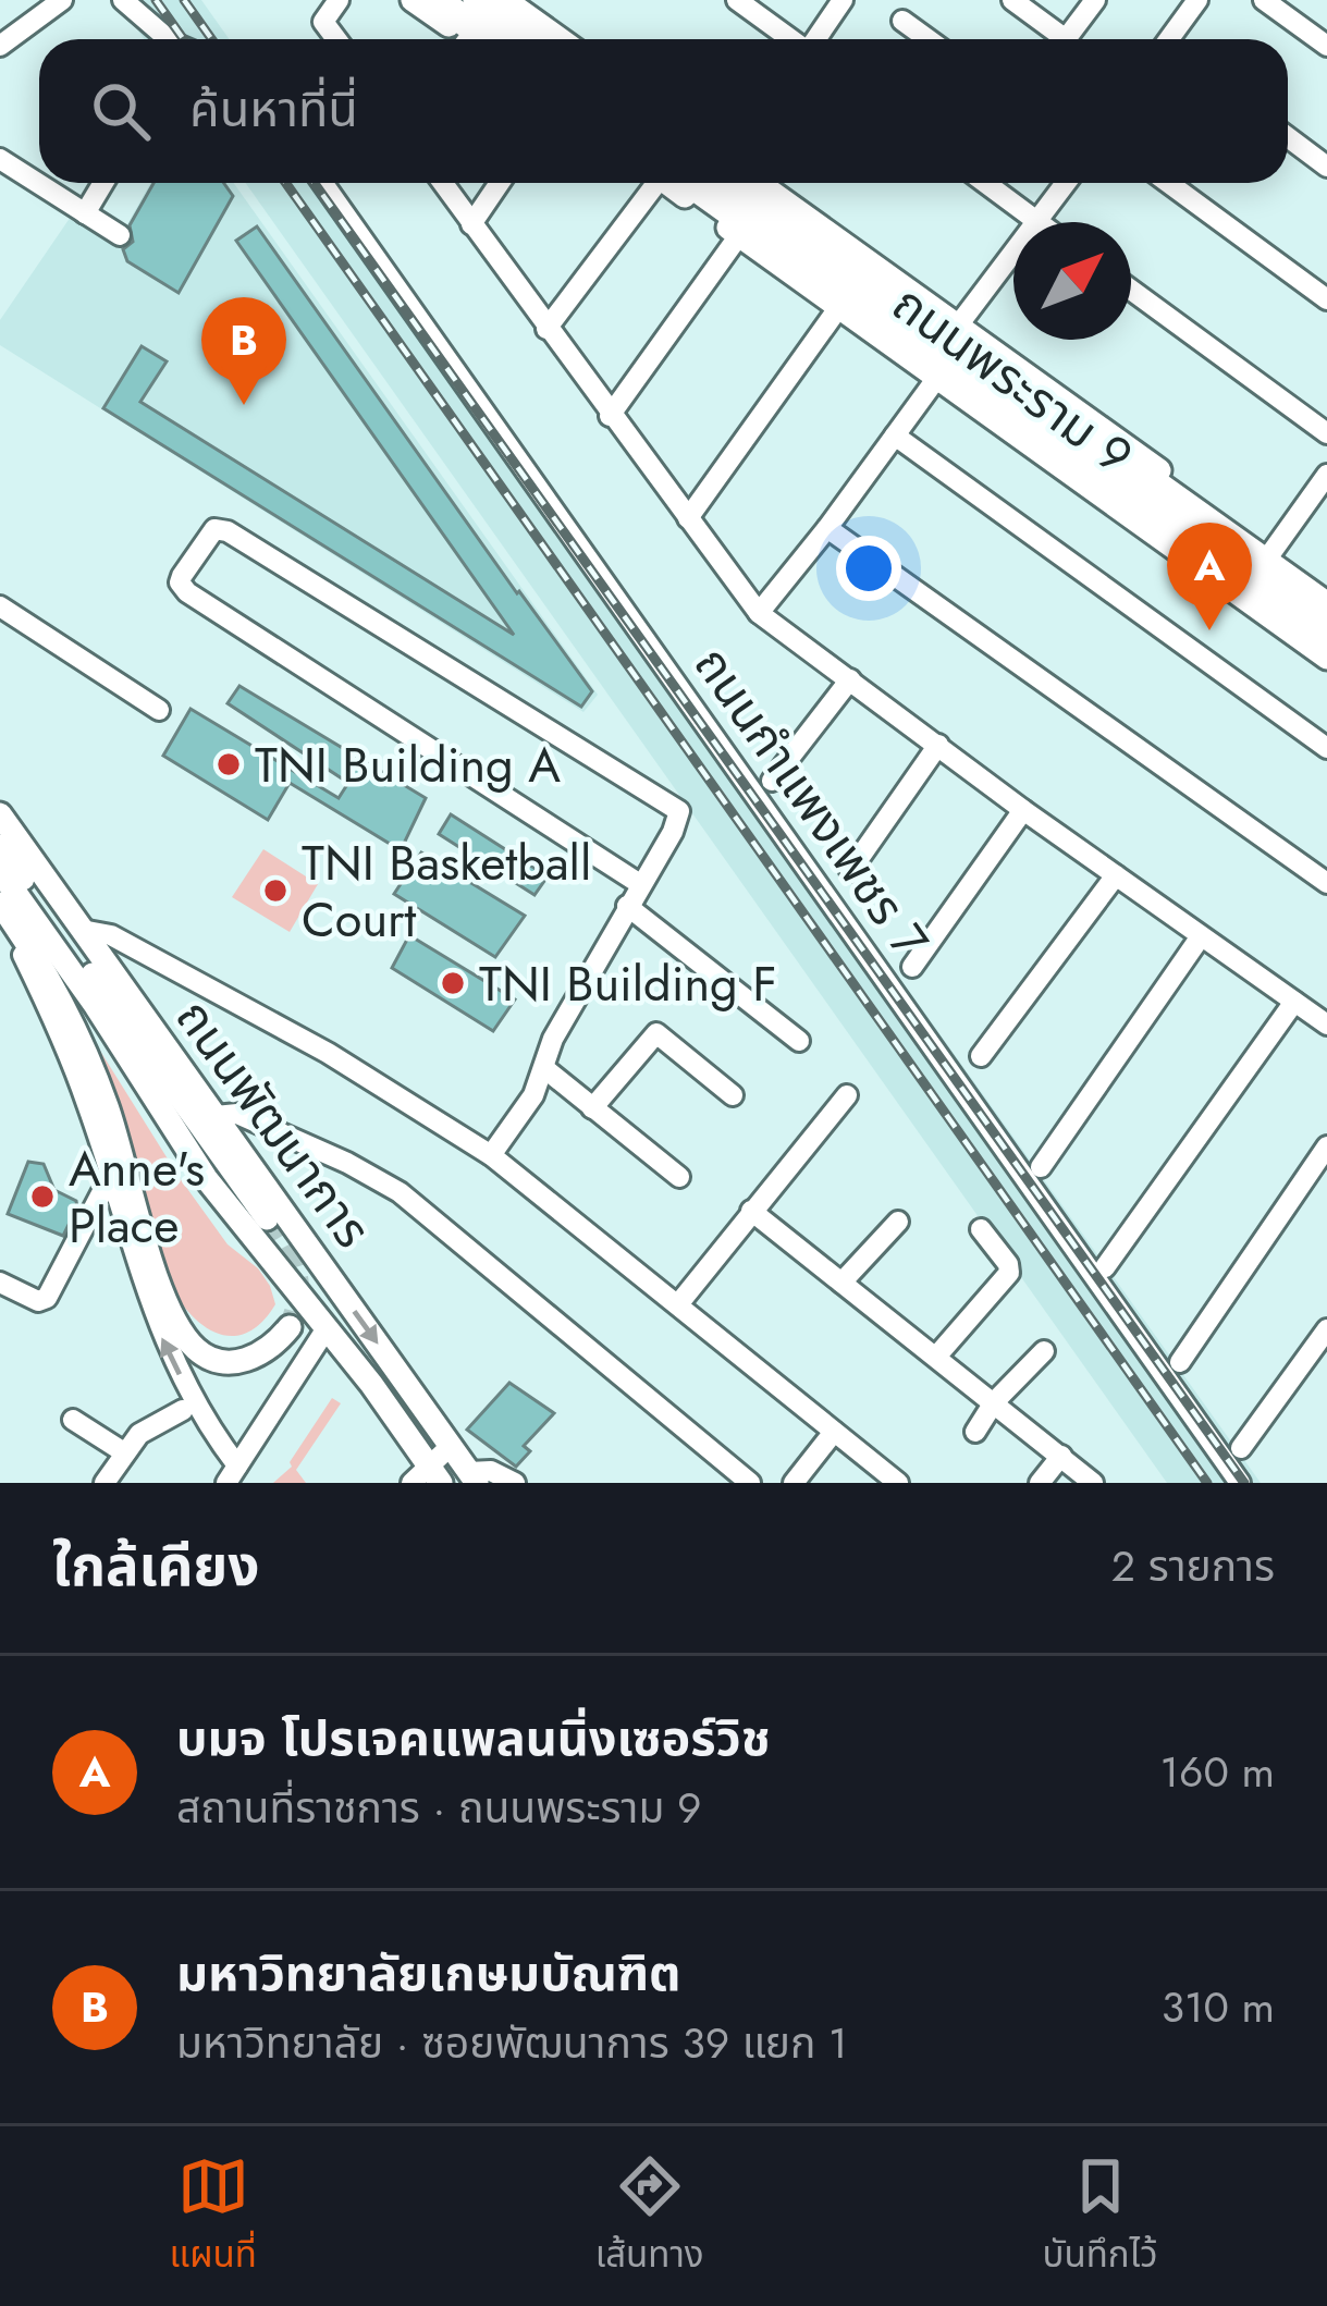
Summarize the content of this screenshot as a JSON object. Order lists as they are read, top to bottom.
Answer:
{
  "streets": {
    "main road": ["ถนนพระราม 9", "ถนนพัฒนาการ"],
    "street": ["ถนนกำแพงเพชร 7"]
  },
  "places": [
    "TNI Building A",
    "TNI Basketball Court",
    "TNI Building F",
    "Anne's Place"
  ],
  "north": "top right",
  "page": {
    "search": "ค้นหาที่นี่",
    "pins": ["B", "A"],
    "heading": ["ใกล้เคียง", "2 รายการ"],
    "list": [
      {
        "mark": "A",
        "name": "บมจ โปรเจคแพลนนิ่งเซอร์วิช",
        "note": "สถานที่ราชการ · ถนนพระราม 9",
        "value": "160 m"
      },
      {
        "mark": "B",
        "name": "มหาวิทยาลัยเกษมบัณฑิต",
        "note": "มหาวิทยาลัย · ซอยพัฒนาการ 39 แยก 1",
        "value": "310 m"
      }
    ],
    "nav": ["แผนที่", "เส้นทาง", "บันทึกไว้"]
  }
}
